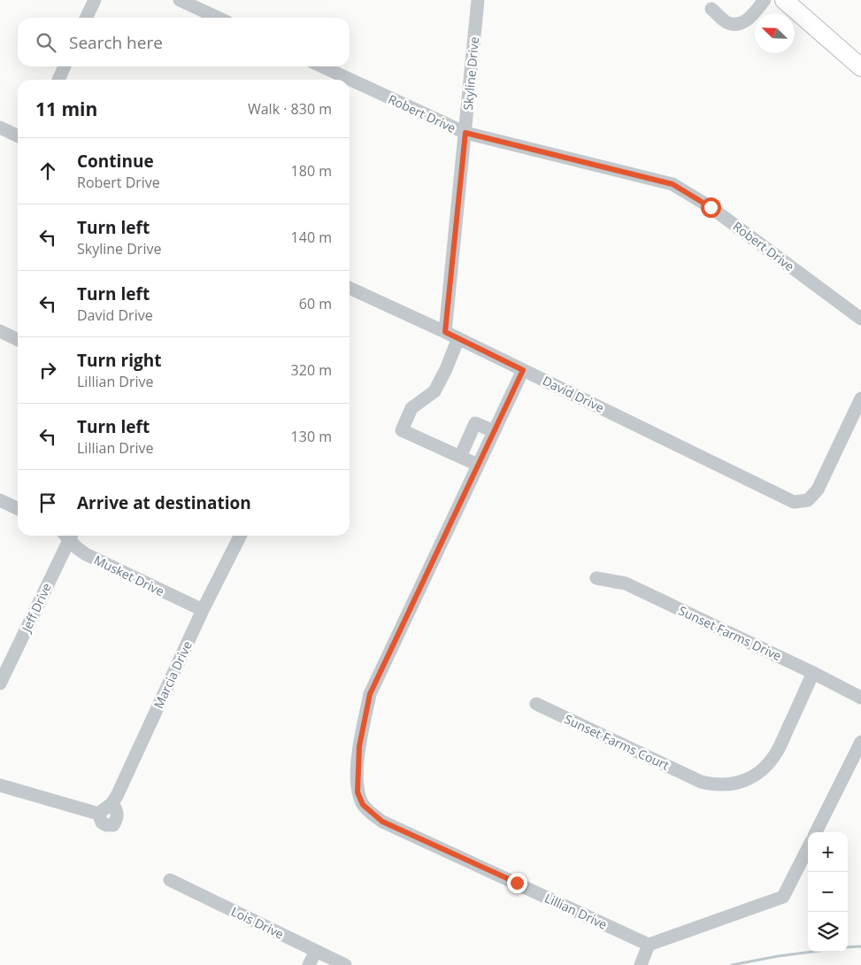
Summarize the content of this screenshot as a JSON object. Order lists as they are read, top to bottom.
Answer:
{
  "streets": {
    "street": [
      "Skyline Drive",
      "Robert Drive",
      "David Drive",
      "Musket Drive",
      "Jeff Drive",
      "Sunset Farms Drive",
      "Marcia Drive",
      "Sunset Farms Court",
      "Lillian Drive",
      "Lois Drive"
    ]
  },
  "crossings": [
    ["Skyline Drive", "Robert Drive"],
    ["Skyline Drive", "David Drive"],
    ["David Drive", "Lillian Drive"],
    ["Musket Drive", "Marcia Drive"],
    ["Sunset Farms Drive", "Sunset Farms Court"]
  ],
  "north": "top left",
  "page": {
    "search": "Search here",
    "heading": ["11 min", "Walk · 830 m"],
    "list": [
      ["Continue", "Robert Drive", "180 m"],
      ["Turn left", "Skyline Drive", "140 m"],
      ["Turn left", "David Drive", "60 m"],
      ["Turn right", "Lillian Drive", "320 m"],
      ["Turn left", "Lillian Drive", "130 m"],
      "Arrive at destination"
    ],
    "map_buttons": ["+", "−"]
  }
}
